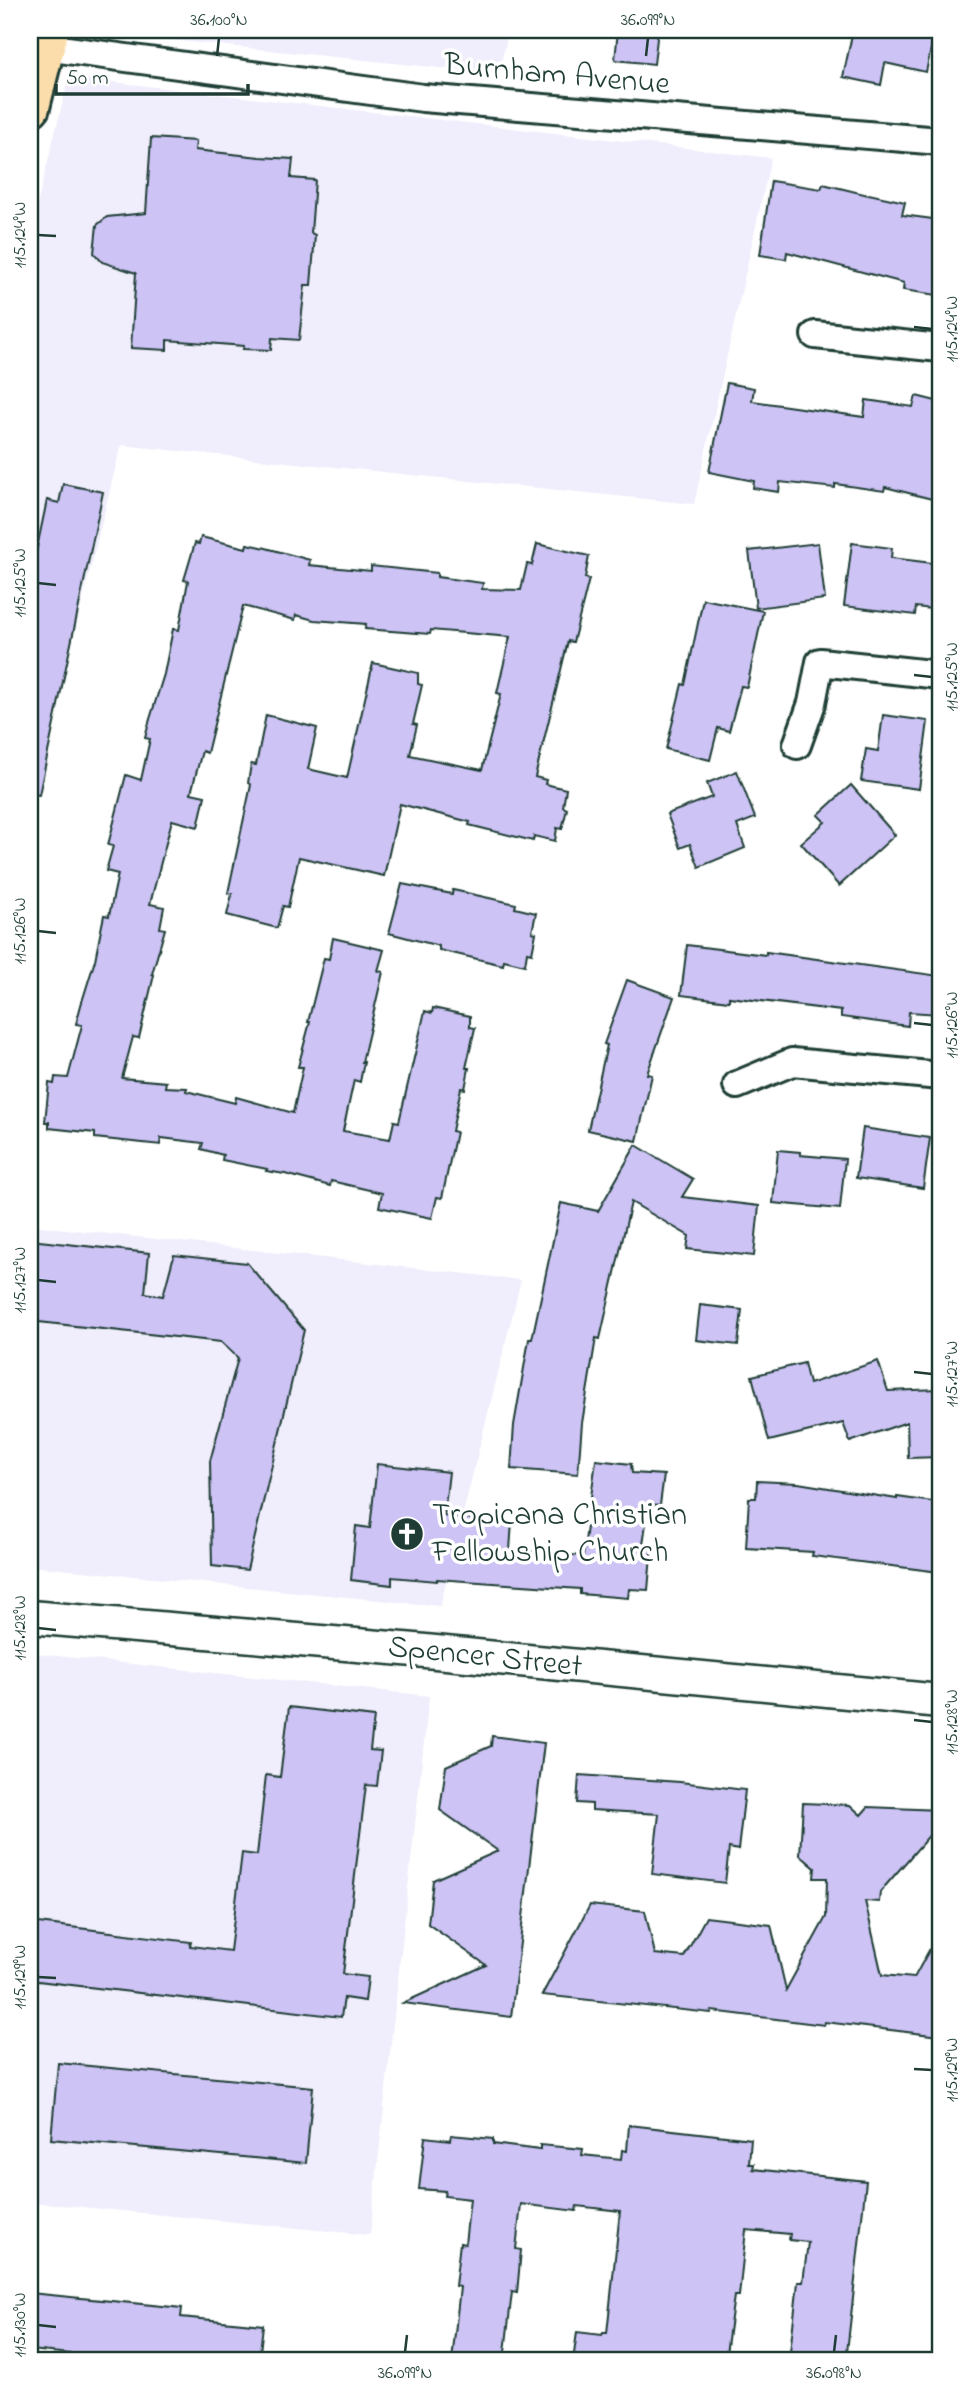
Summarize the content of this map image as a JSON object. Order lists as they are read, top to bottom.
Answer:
{
  "streets": {
    "street": ["Burnham Avenue", "Spencer Street"]
  },
  "places": {
    "church": ["Tropicana Christian Fellowship Church"]
  },
  "scale_bar": "50 m",
  "coordinates": [
    "36.100°N",
    "36.099°N",
    "115.124°W",
    "115.125°W",
    "115.126°W",
    "115.127°W",
    "115.128°W",
    "115.129°W",
    "115.130°W",
    "36.098°N"
  ]
}
